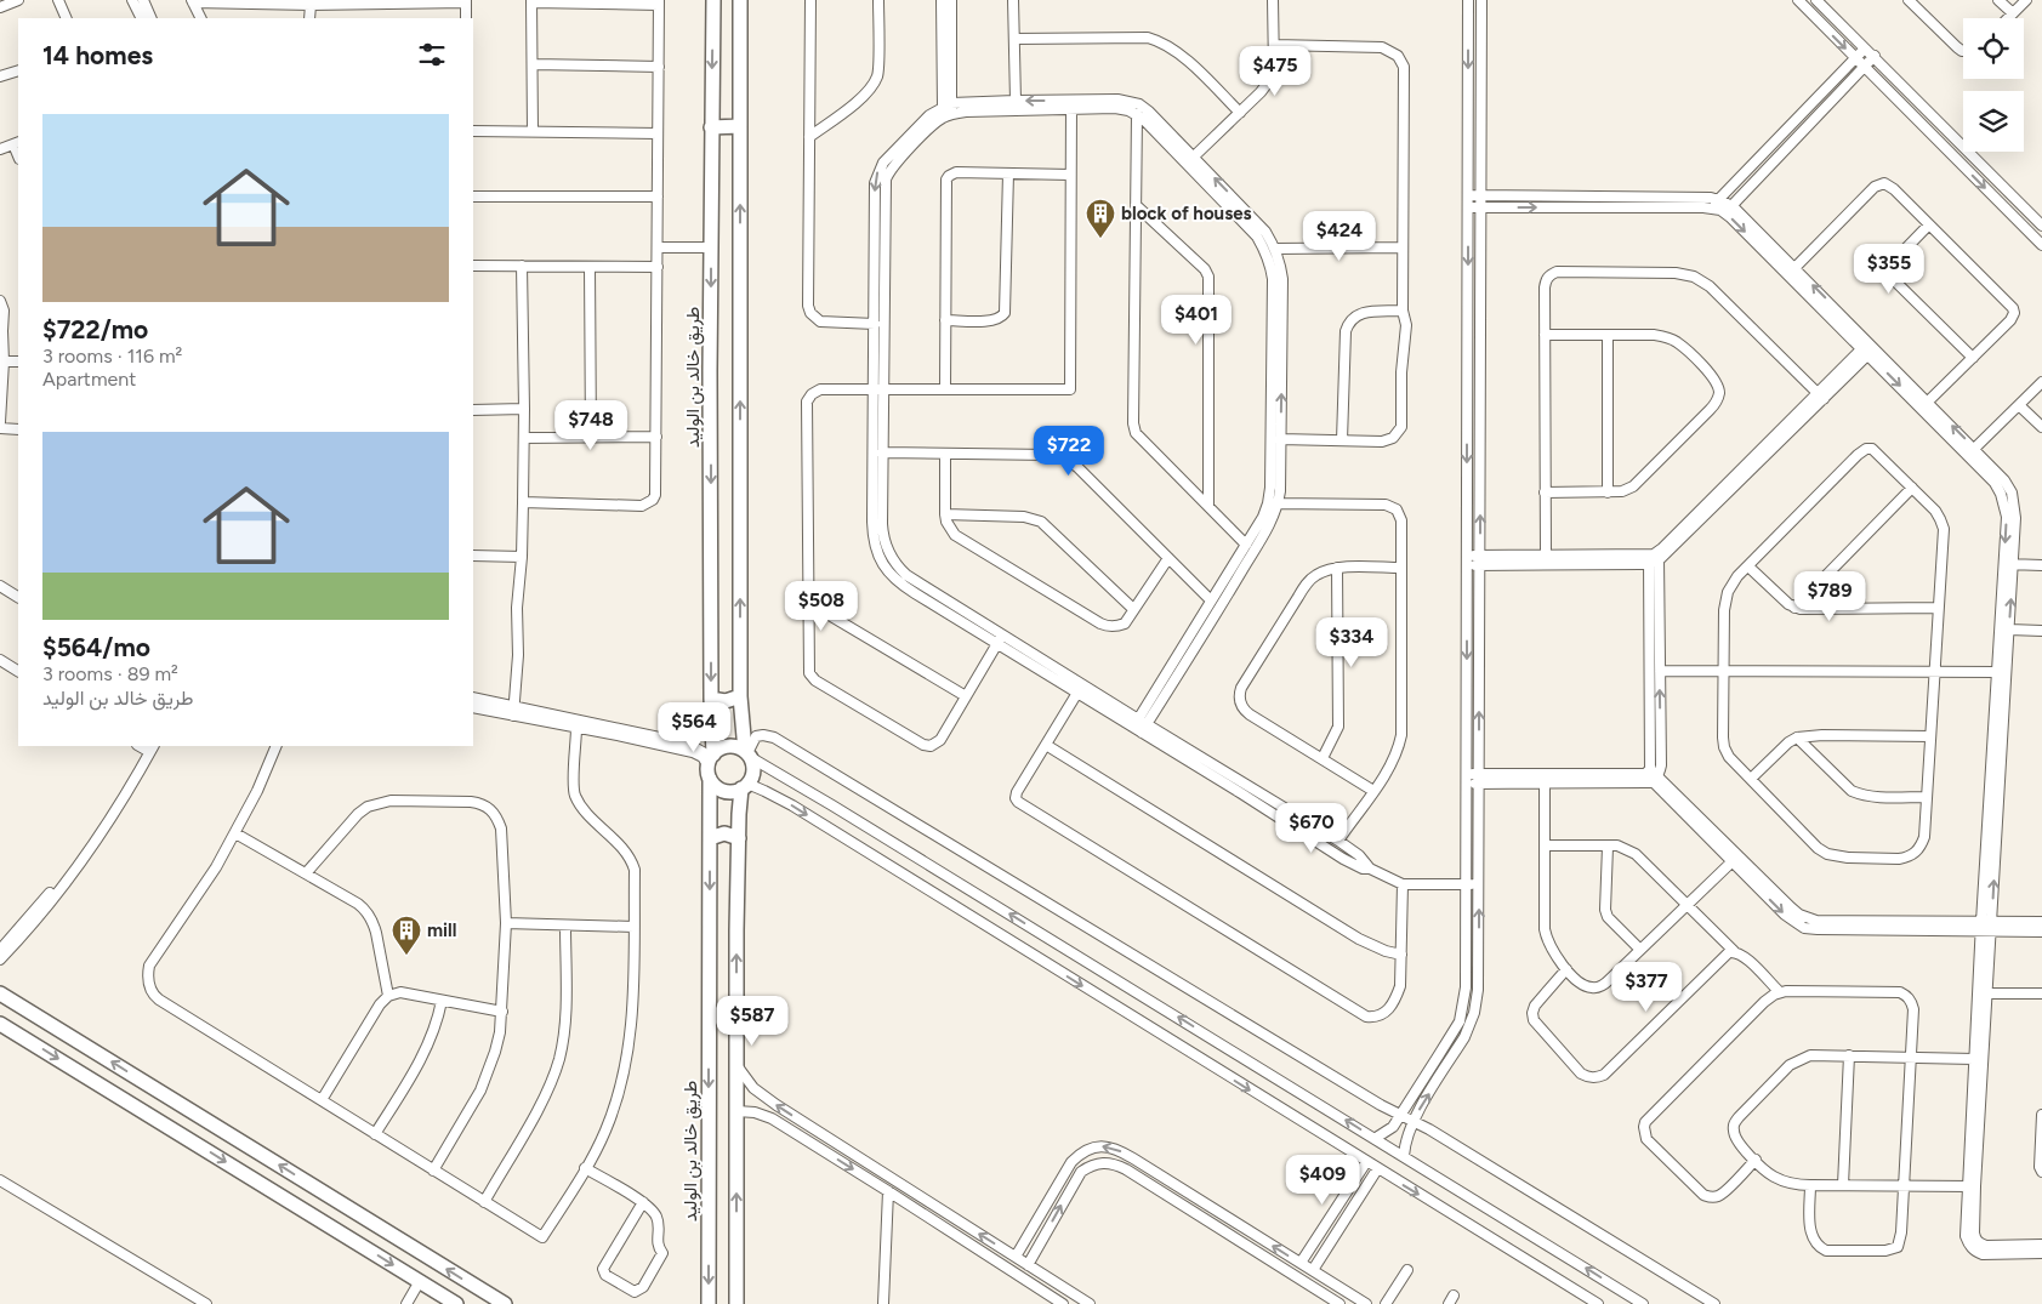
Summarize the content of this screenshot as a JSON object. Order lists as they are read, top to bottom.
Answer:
{
  "streets": {
    "street": ["طريق خالد بن الوليد"]
  },
  "places": {
    "building": ["block of houses", "mill"]
  },
  "page": {
    "heading": "14 homes",
    "price": [
      "$475",
      "$424",
      "$355",
      "$401",
      "$748",
      "$722",
      "$789",
      "$508",
      "$334",
      "$564",
      "$670",
      "$377",
      "$587",
      "$409"
    ],
    "list": [
      {
        "name": "$722/mo",
        "note": "3 rooms · 116 m² · Apartment"
      },
      {
        "name": "$564/mo",
        "note": "3 rooms · 89 m² · طريق خالد بن الوليد"
      }
    ]
  }
}
